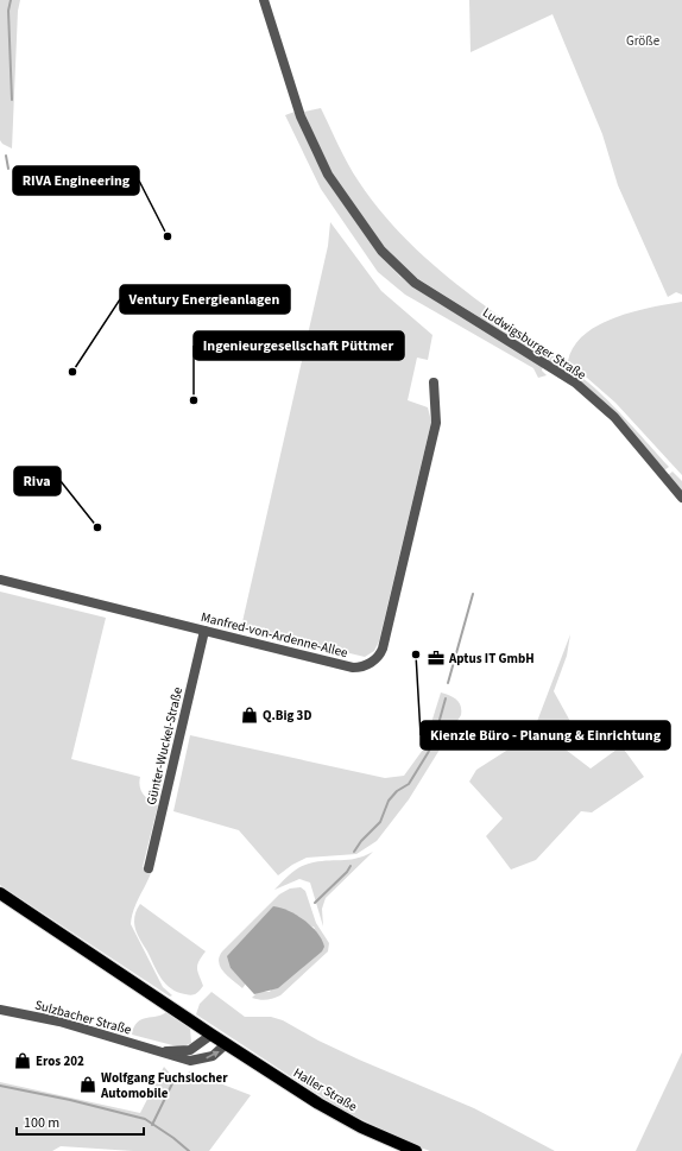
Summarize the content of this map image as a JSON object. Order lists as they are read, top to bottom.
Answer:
{
  "streets": {
    "main road": ["Haller Straße"],
    "street": [
      "Ludwigsburger Straße",
      "Manfred-von-Ardenne-Allee",
      "Günter-Wuckel-Straße",
      "Sulzbacher Straße"
    ]
  },
  "crossings": [
    ["Manfred-von-Ardenne-Allee", "Günter-Wuckel-Straße"],
    ["Sulzbacher Straße", "Haller Straße"]
  ],
  "parks": ["Größe"],
  "places": {
    "other": [
      "RIVA Engineering",
      "Ventury Energieanlagen",
      "Ingenieurgesellschaft Püttmer",
      "Riva",
      "Kienzle Büro - Planung & Einrichtung"
    ],
    "office": ["Aptus IT GmbH"],
    "shop": ["Q.Big 3D", "Eros 202", "Wolfgang Fuchslocher Automobile"]
  },
  "scale_bar": "100 m"
}
